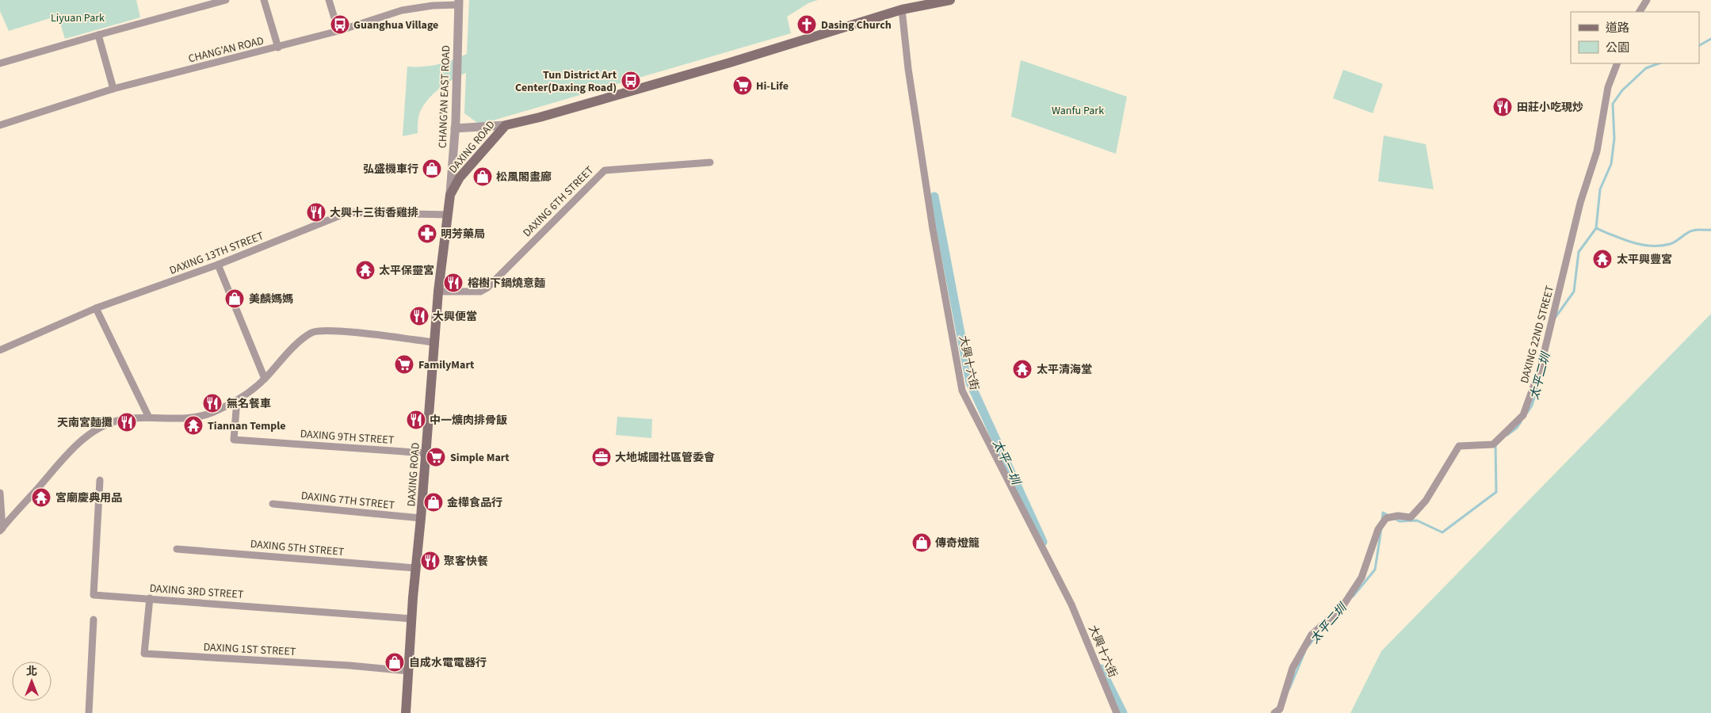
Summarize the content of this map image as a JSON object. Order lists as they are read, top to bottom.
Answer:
{
  "streets": {
    "main road": ["DAXING ROAD"],
    "street": [
      "CHANG’AN ROAD",
      "CHANG’AN EAST ROAD",
      "DAXING 6TH STREET",
      "DAXING 13TH STREET",
      "DAXING 22ND STREET",
      "大興十六街",
      "DAXING 9TH STREET",
      "DAXING 7TH STREET",
      "DAXING 5TH STREET",
      "DAXING 3RD STREET",
      "DAXING 1ST STREET"
    ]
  },
  "crossings": [
    ["CHANG’AN ROAD", "CHANG’AN EAST ROAD"],
    ["CHANG’AN EAST ROAD", "DAXING ROAD"],
    ["DAXING ROAD", "DAXING 6TH STREET"],
    ["DAXING ROAD", "DAXING 13TH STREET"],
    ["DAXING ROAD", "大興十六街"],
    ["DAXING ROAD", "DAXING 9TH STREET"],
    ["DAXING ROAD", "DAXING 7TH STREET"],
    ["DAXING ROAD", "DAXING 5TH STREET"],
    ["DAXING ROAD", "DAXING 3RD STREET"],
    ["DAXING ROAD", "DAXING 1ST STREET"],
    ["DAXING 3RD STREET", "DAXING 1ST STREET"]
  ],
  "water": ["太平二圳", "太平一圳"],
  "parks": ["Liyuan Park", "Wanfu Park"],
  "places": {
    "bus stop": ["Guanghua Village", "Tun District Art Center(Daxing Road)"],
    "church": ["Dasing Church"],
    "supermarket": ["Hi-Life", "FamilyMart", "Simple Mart"],
    "restaurant": [
      "田莊小吃現炒",
      "大興十三街香雞排",
      "榕樹下鍋燒意麵",
      "大興便當",
      "無名餐車",
      "中一爌肉排骨飯",
      "天南宮麵攤",
      "聚客快餐"
    ],
    "shop": [
      "弘盛機車行",
      "松風閣畫廊",
      "美麟媽媽",
      "金樺食品行",
      "傳奇燈籠",
      "自成水電電器行"
    ],
    "pharmacy": ["明芳藥局"],
    "temple": [
      "太平興豐宮",
      "太平保靈宮",
      "太平清海堂",
      "Tiannan Temple",
      "宮廟慶典用品"
    ],
    "office": ["大地城國社區管委會"]
  },
  "legend": ["道路", "公園"],
  "north": "top"
}
